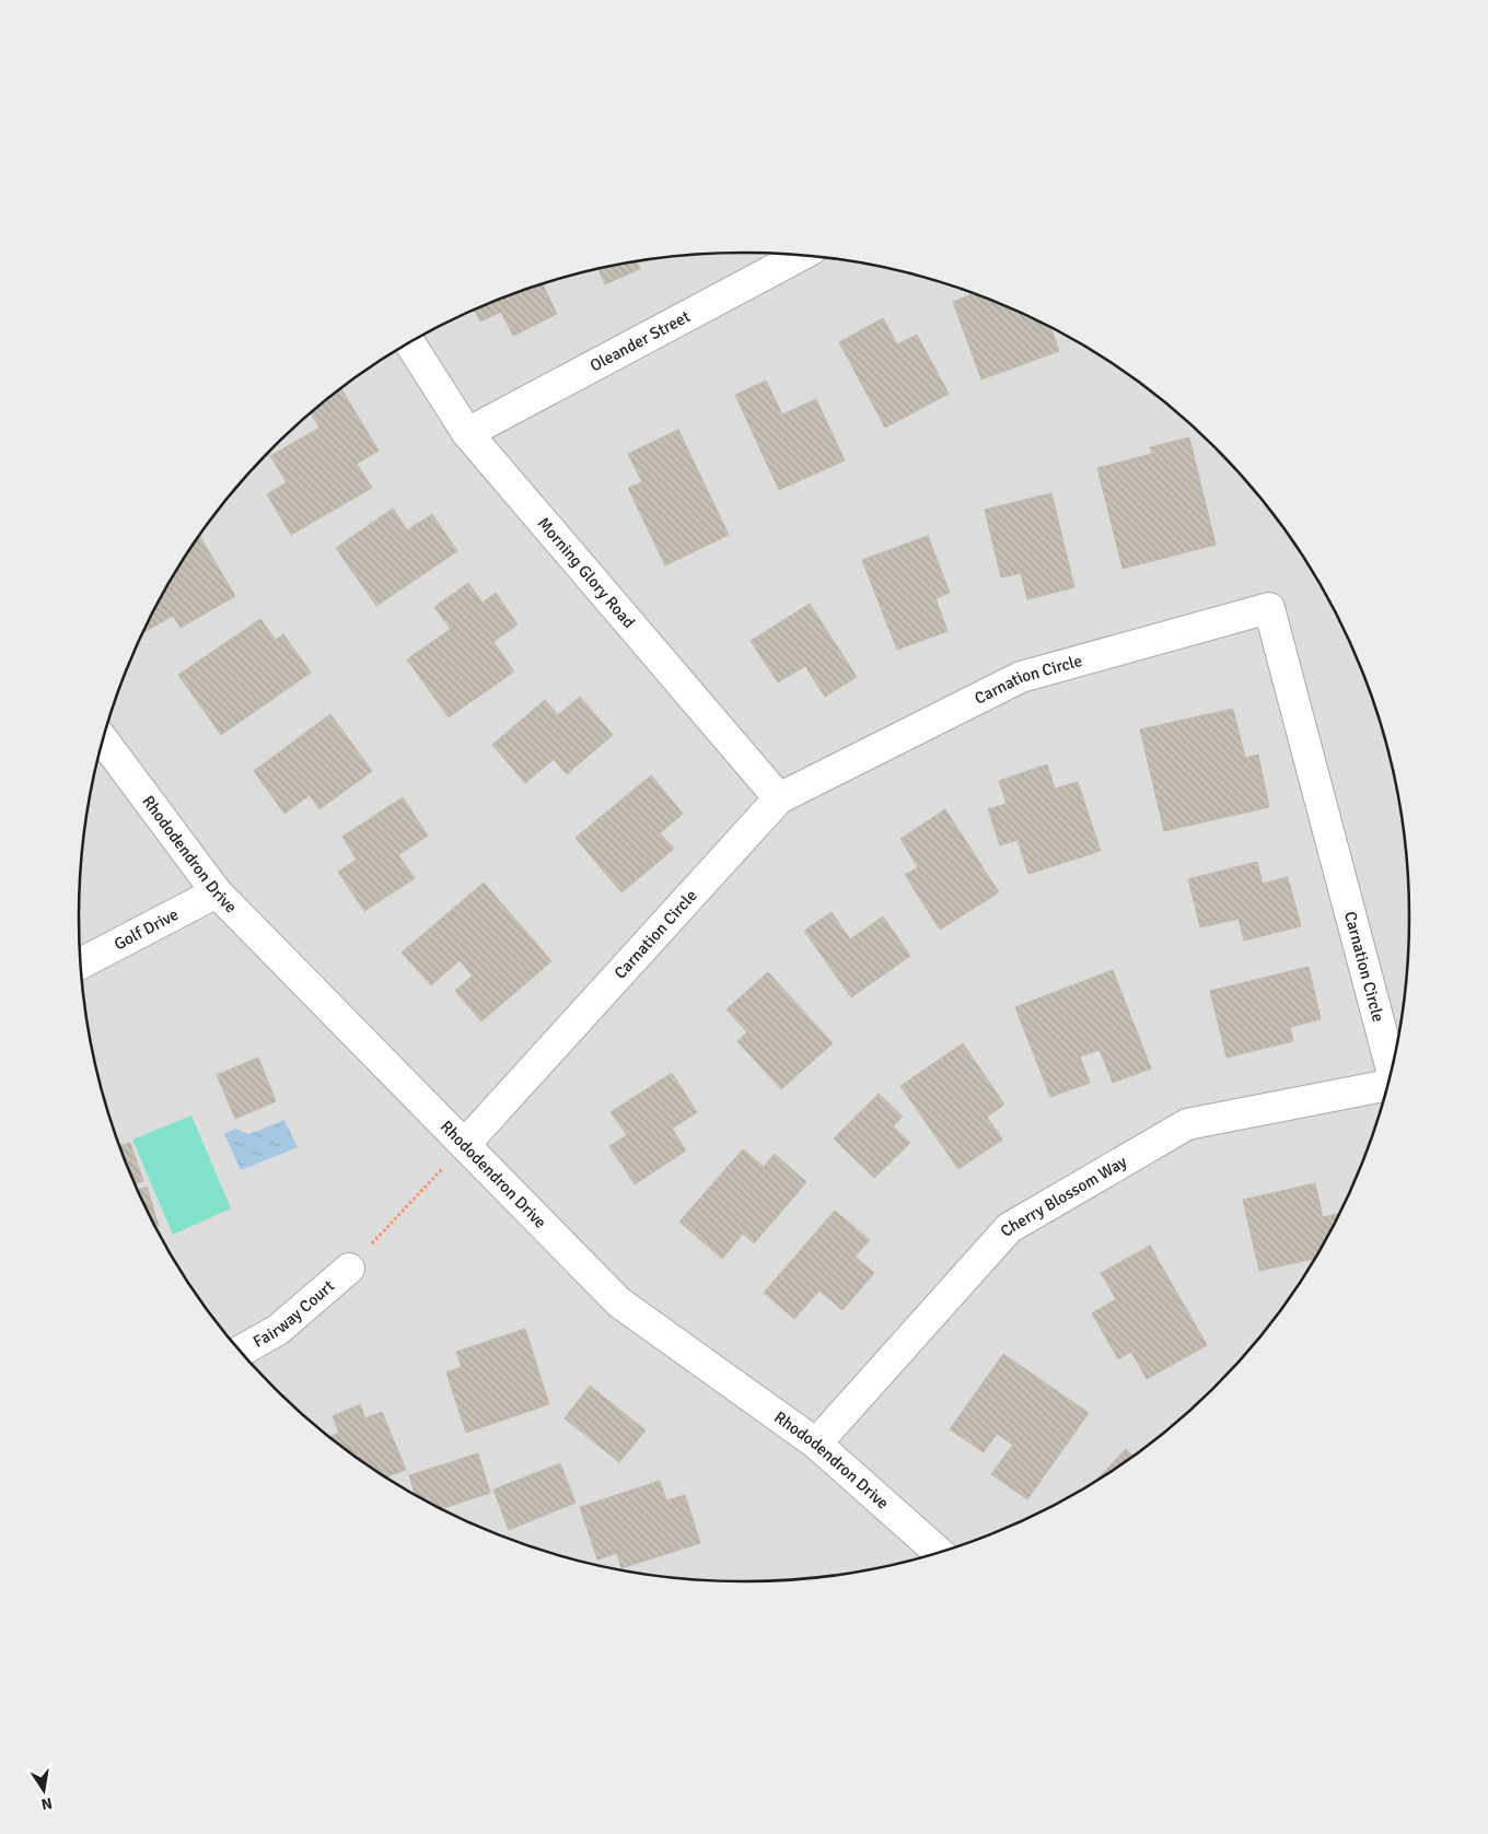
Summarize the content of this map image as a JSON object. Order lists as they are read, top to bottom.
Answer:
{
  "streets": {
    "street": [
      "Oleander Street",
      "Morning Glory Road",
      "Carnation Circle",
      "Rhododendron Drive",
      "Golf Drive",
      "Cherry Blossom Way",
      "Fairway Court"
    ]
  },
  "crossings": [
    ["Oleander Street", "Morning Glory Road"],
    ["Morning Glory Road", "Carnation Circle"],
    ["Carnation Circle", "Rhododendron Drive"],
    ["Rhododendron Drive", "Golf Drive"],
    ["Rhododendron Drive", "Cherry Blossom Way"]
  ],
  "north": "bottom"
}
